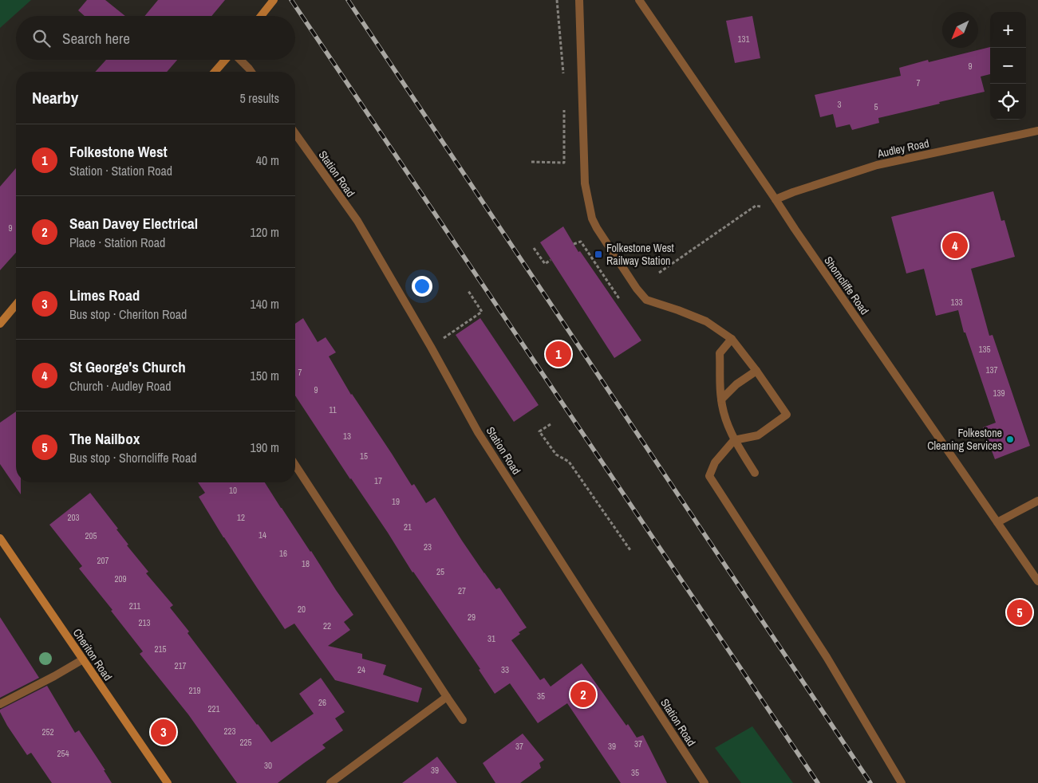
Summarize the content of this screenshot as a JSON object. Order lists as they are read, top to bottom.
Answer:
{
  "streets": {
    "main road": ["Cheriton Road"],
    "street": ["Audley Road", "Station Road", "Shorncliffe Road"]
  },
  "crossings": [
    ["Audley Road", "Shorncliffe Road"]
  ],
  "places": {
    "transit": ["Folkestone West Railway Station"],
    "other": ["Folkestone Cleaning Services"]
  },
  "house_numbers": [
    "131",
    "9",
    "7",
    "3",
    "5",
    "9",
    "133",
    "135",
    "137",
    "7",
    "9",
    "139",
    "11",
    "13",
    "15",
    "17",
    "10",
    "19",
    "203",
    "12",
    "21",
    "14",
    "205",
    "23",
    "16",
    "207",
    "18",
    "25",
    "209",
    "27",
    "211",
    "20",
    "29",
    "213",
    "22",
    "31",
    "215",
    "217",
    "24",
    "33",
    "219",
    "35",
    "26",
    "221",
    "223",
    "252",
    "225",
    "37",
    "37",
    "39",
    "254",
    "30",
    "39",
    "35"
  ],
  "north": "bottom left",
  "page": {
    "map_buttons": ["+", "−"],
    "search": "Search here",
    "heading": ["Nearby", "5 results"],
    "list": [
      {
        "mark": "1",
        "name": "Folkestone West",
        "note": "Station · Station Road",
        "value": "40 m"
      },
      {
        "mark": "2",
        "name": "Sean Davey Electrical",
        "note": "Place · Station Road",
        "value": "120 m"
      },
      {
        "mark": "3",
        "name": "Limes Road",
        "note": "Bus stop · Cheriton Road",
        "value": "140 m"
      },
      {
        "mark": "4",
        "name": "St George's Church",
        "note": "Church · Audley Road",
        "value": "150 m"
      },
      {
        "mark": "5",
        "name": "The Nailbox",
        "note": "Bus stop · Shorncliffe Road",
        "value": "190 m"
      }
    ],
    "pins": [
      "4",
      "1",
      "5",
      "2",
      "3"
    ]
  }
}
